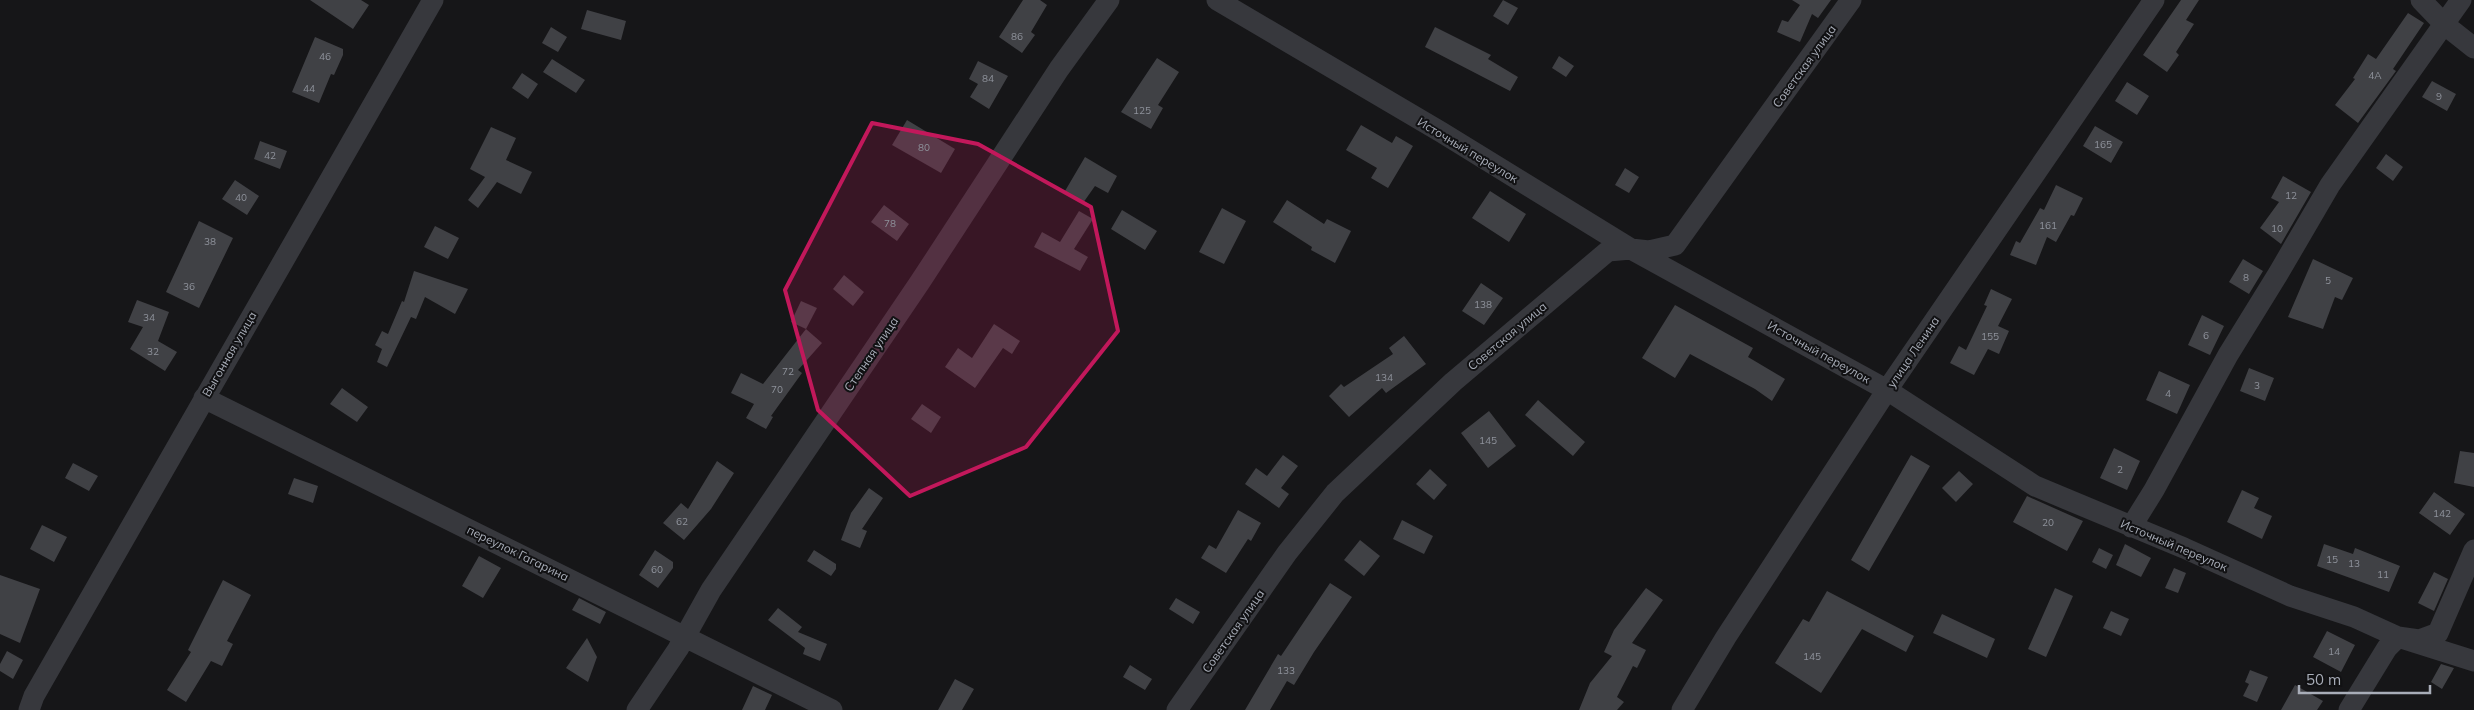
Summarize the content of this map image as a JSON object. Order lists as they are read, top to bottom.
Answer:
{
  "streets": {
    "street": [
      "Советская улица",
      "Источный переулок",
      "улица Ленина",
      "Выгонная улица",
      "Степная улица",
      "переулок Гагарина"
    ]
  },
  "crossings": [
    ["Советская улица", "Источный переулок"],
    ["Источный переулок", "улица Ленина"],
    ["Выгонная улица", "переулок Гагарина"],
    ["Степная улица", "переулок Гагарина"]
  ],
  "house_numbers": [
    "86",
    "46",
    "4А",
    "84",
    "44",
    "9",
    "125",
    "165",
    "80",
    "42",
    "12",
    "40",
    "78",
    "161",
    "10",
    "38",
    "8",
    "5",
    "36",
    "138",
    "34",
    "6",
    "155",
    "32",
    "72",
    "134",
    "3",
    "70",
    "4",
    "145",
    "2",
    "142",
    "62",
    "20",
    "15",
    "13",
    "60",
    "11",
    "14",
    "145",
    "133"
  ],
  "scale_bar": "50 m"
}
